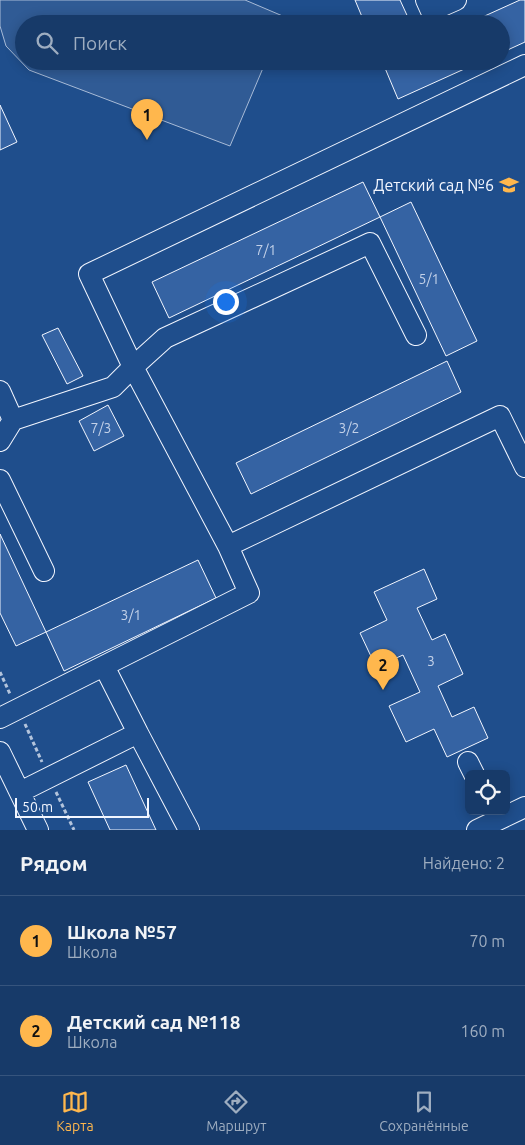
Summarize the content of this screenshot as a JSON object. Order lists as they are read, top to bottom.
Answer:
{
  "places": {
    "school or university": ["Детский сад №6"]
  },
  "house_numbers": [
    "7/1",
    "5/1",
    "7/3",
    "3/2",
    "3/1",
    "3"
  ],
  "scale_bar": "50 m",
  "page": {
    "search": "Поиск",
    "pins": ["1", "2"],
    "scale": "50 m",
    "heading": ["Рядом", "Найдено: 2"],
    "list": [
      {
        "mark": "1",
        "name": "Школа №57",
        "note": "Школа",
        "value": "70 m"
      },
      {
        "mark": "2",
        "name": "Детский сад №118",
        "note": "Школа",
        "value": "160 m"
      }
    ],
    "nav": ["Карта", "Маршрут", "Сохранённые"]
  }
}
